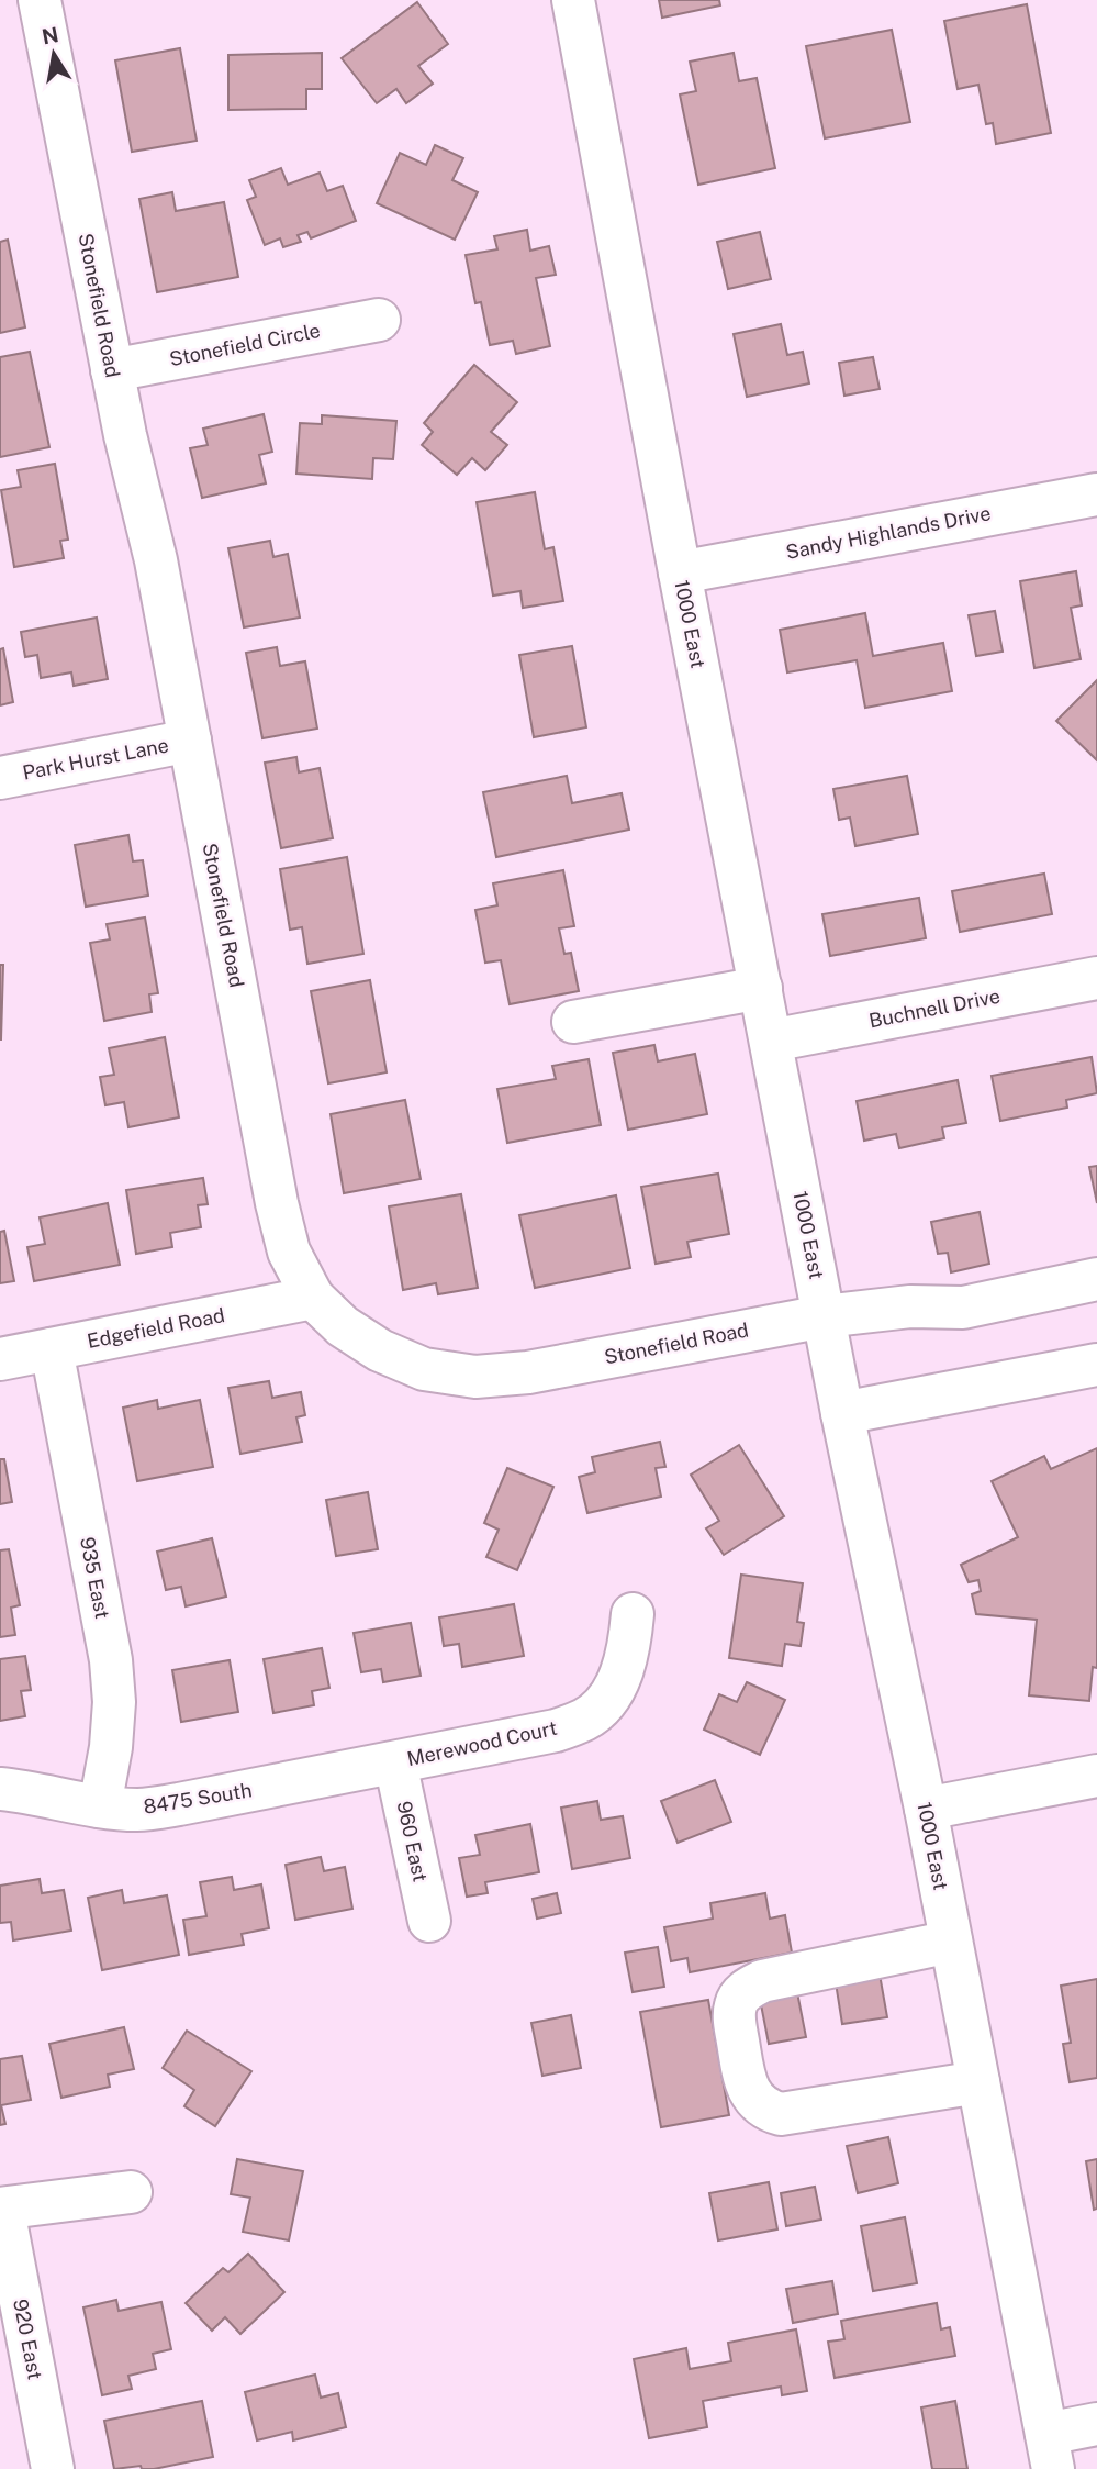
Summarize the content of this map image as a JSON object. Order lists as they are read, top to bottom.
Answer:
{
  "streets": {
    "street": [
      "Stonefield Road",
      "Stonefield Circle",
      "Sandy Highlands Drive",
      "1000 East",
      "Park Hurst Lane",
      "Buchnell Drive",
      "Edgefield Road",
      "935 East",
      "Merewood Court",
      "8475 South",
      "960 East",
      "920 East"
    ]
  },
  "crossings": [
    ["Stonefield Road", "Stonefield Circle"],
    ["Stonefield Road", "1000 East"],
    ["Stonefield Road", "Park Hurst Lane"],
    ["Stonefield Road", "Edgefield Road"],
    ["Sandy Highlands Drive", "1000 East"],
    ["1000 East", "Buchnell Drive"],
    ["Edgefield Road", "935 East"],
    ["935 East", "8475 South"],
    ["Merewood Court", "8475 South"],
    ["Merewood Court", "960 East"],
    ["8475 South", "960 East"]
  ],
  "north": "top"
}
